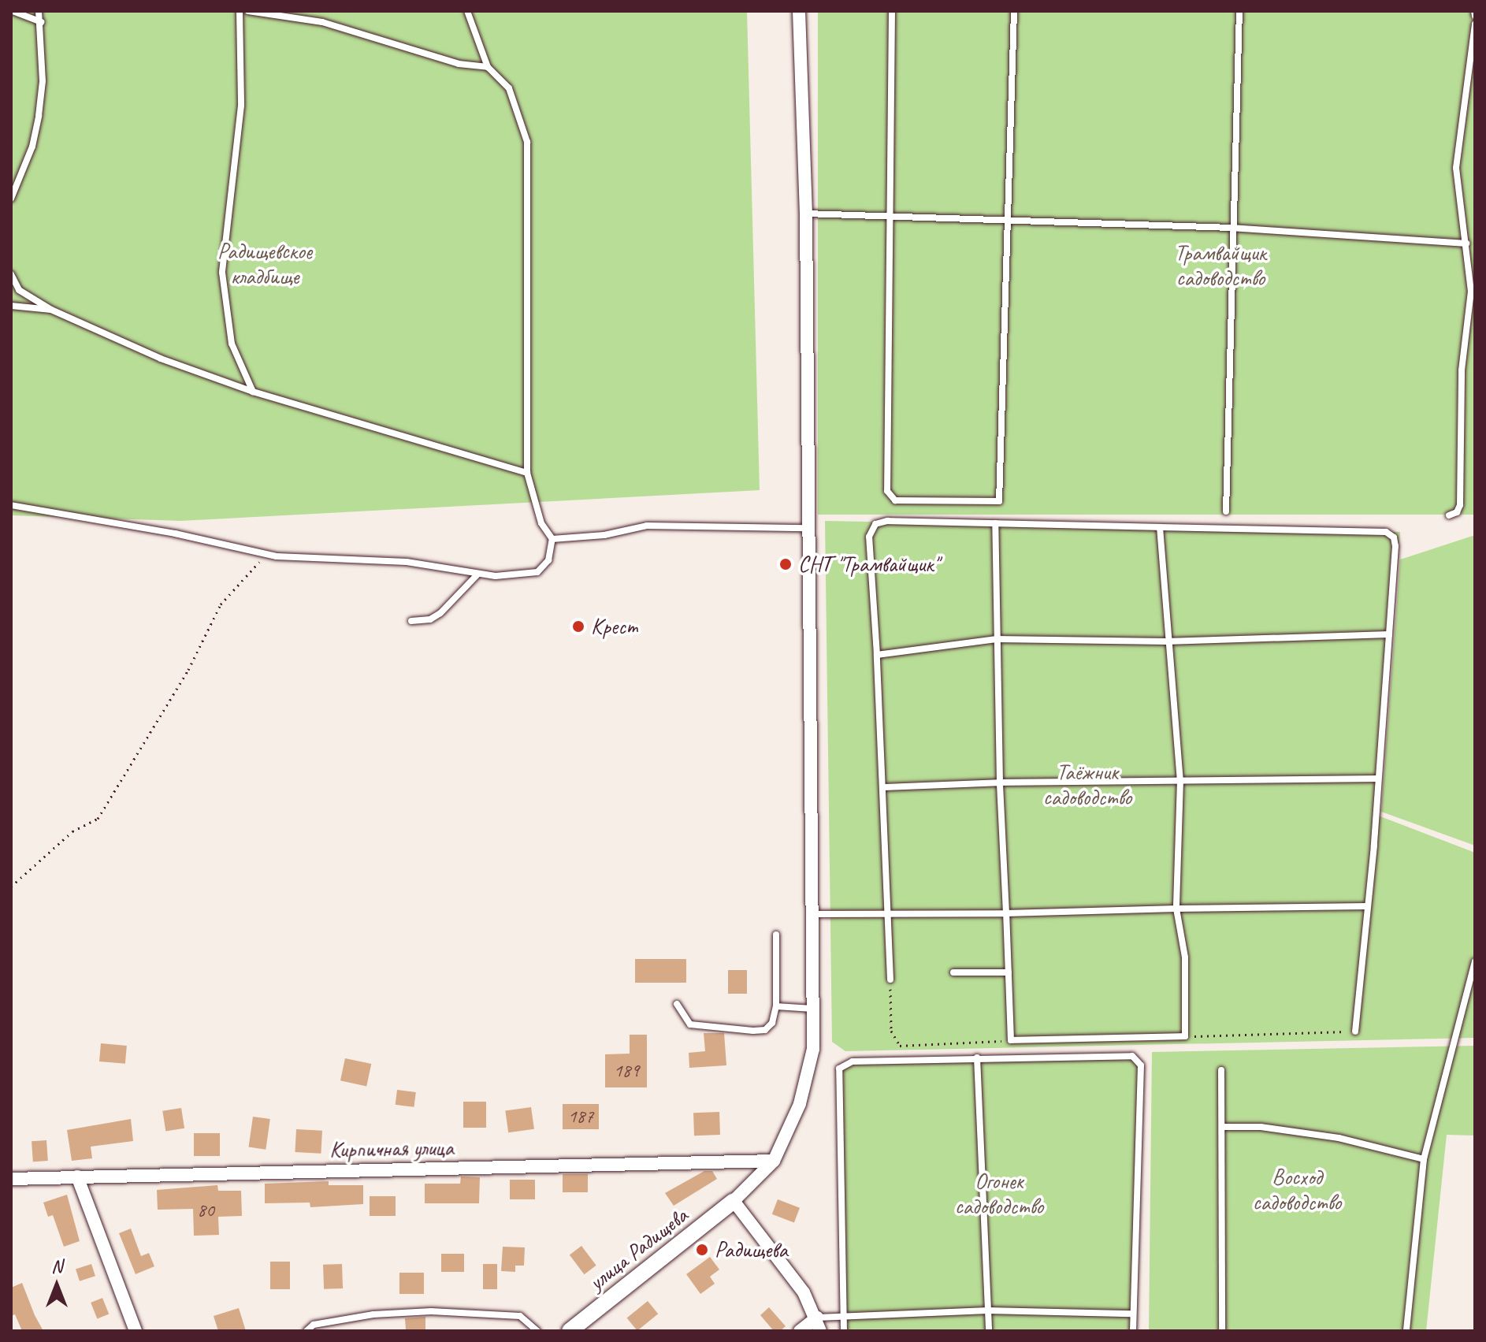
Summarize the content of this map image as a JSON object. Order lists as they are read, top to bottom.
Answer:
{
  "streets": {
    "street": ["Кирпичная улица", "улица Радищева"]
  },
  "parks": [
    "Радищевское кладбище",
    "Трамвайщик садоводство",
    "Таёжник садоводство",
    "Восход садоводство",
    "Огонек садоводство"
  ],
  "places": ["СНТ \"Трамвайщик\"", "Крест", "Радищева"],
  "house_numbers": ["189", "187", "80"],
  "north": "top"
}
